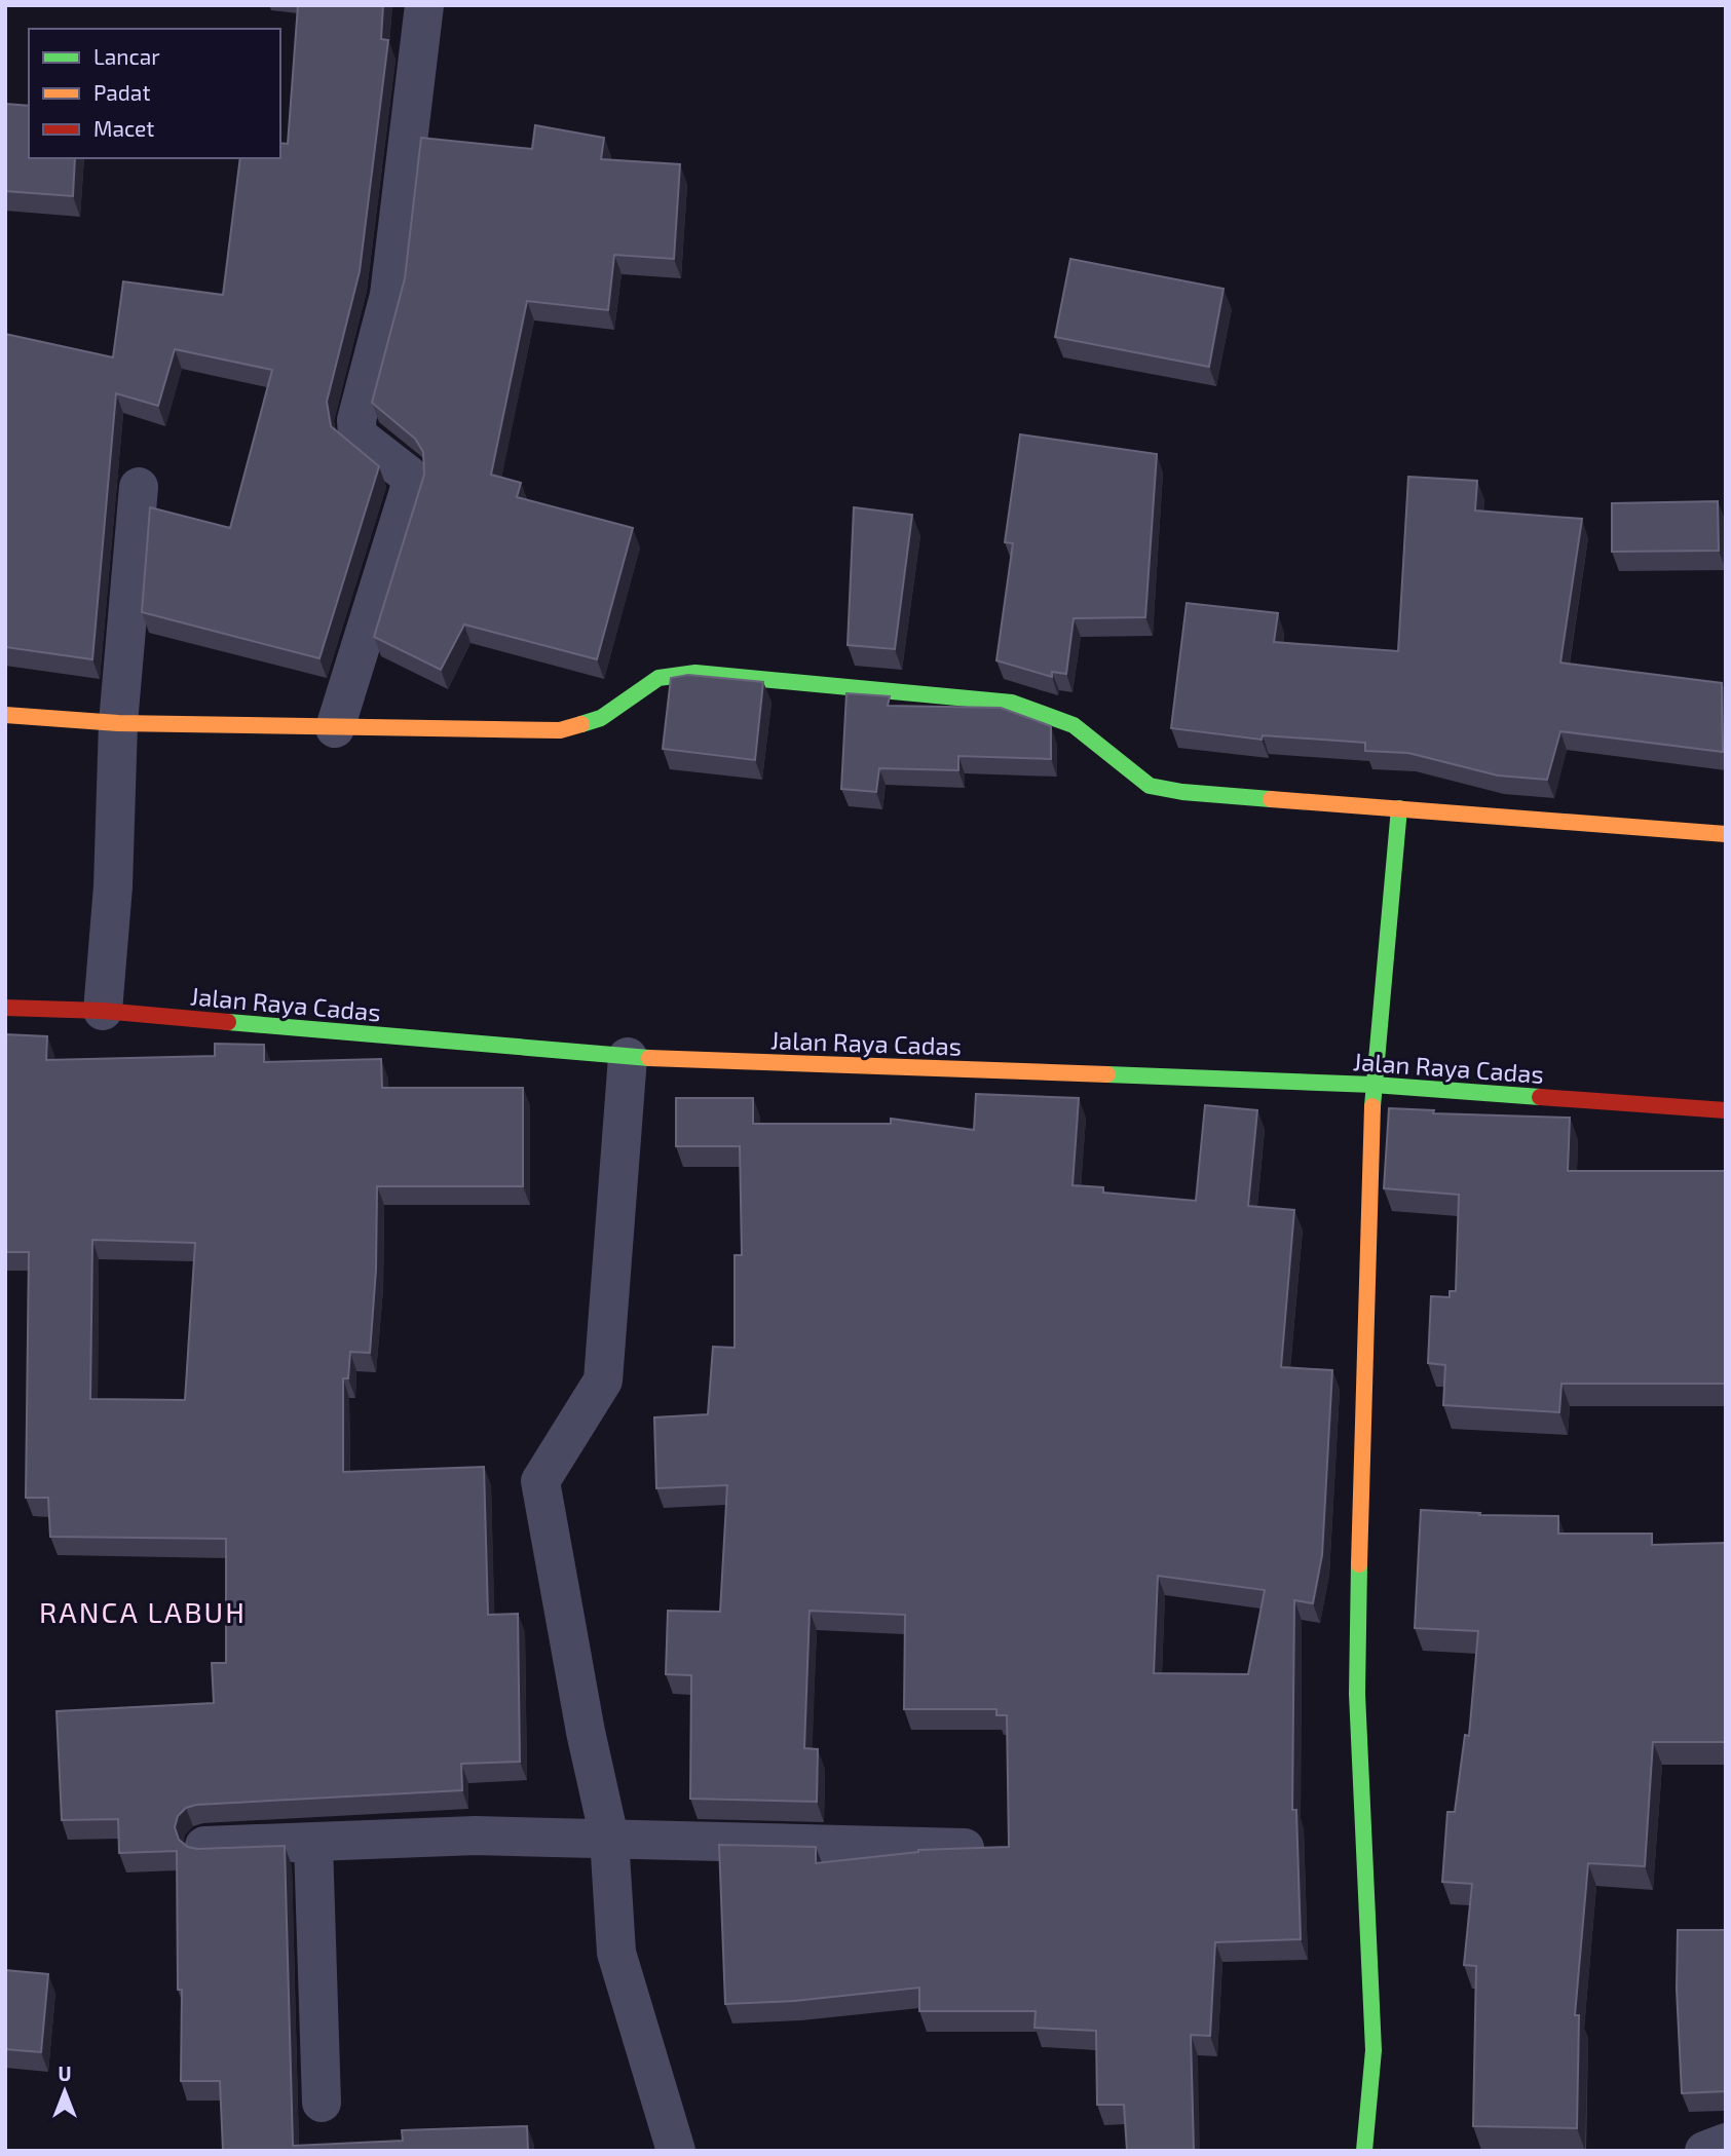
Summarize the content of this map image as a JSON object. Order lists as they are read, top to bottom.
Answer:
{
  "streets": {
    "street": ["Jalan Raya Cadas"]
  },
  "districts": ["RANCA LABUH"],
  "legend": ["Lancar", "Padat", "Macet"],
  "north": "top"
}
